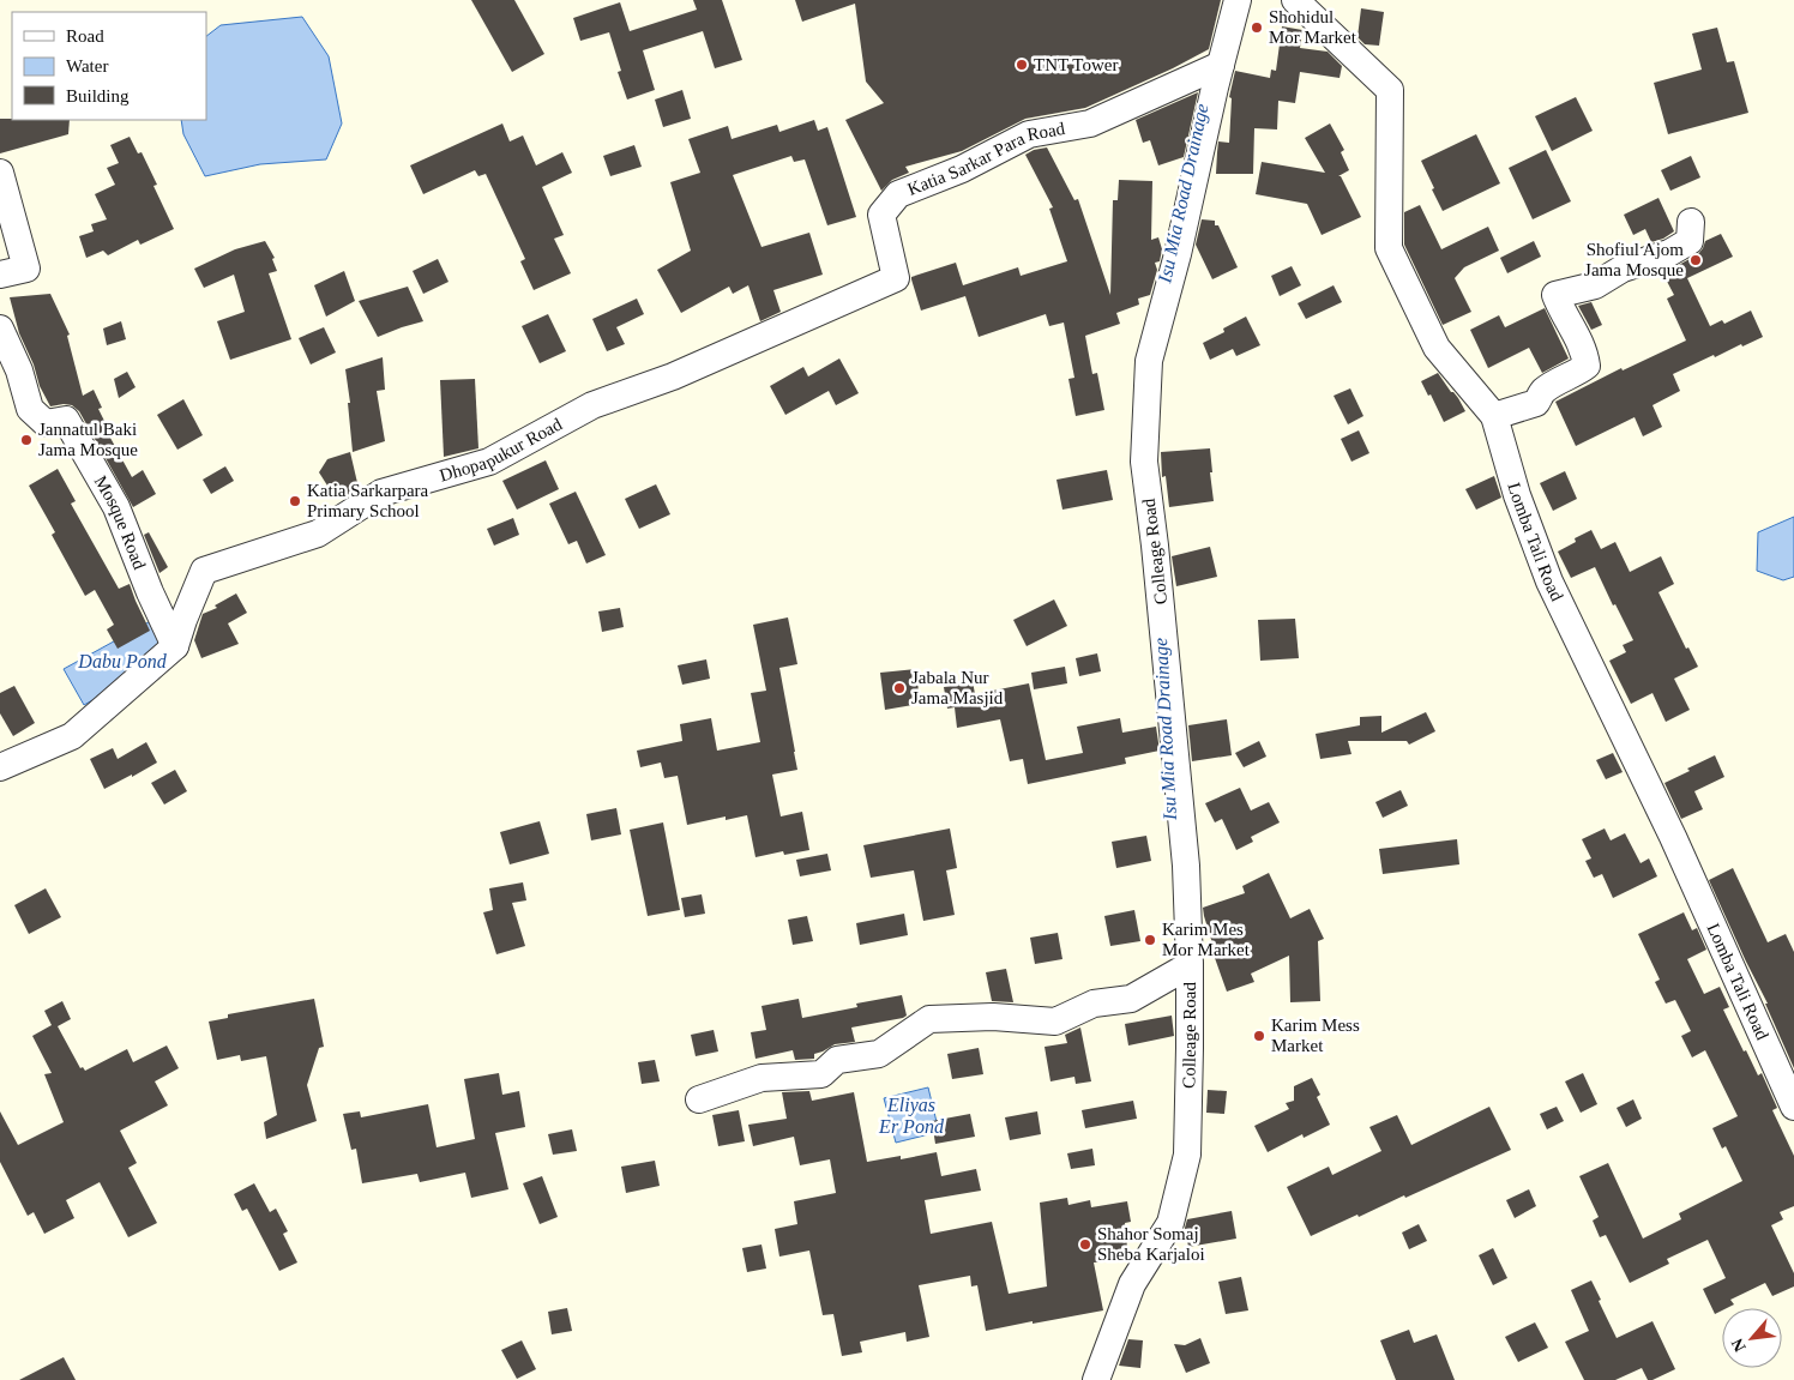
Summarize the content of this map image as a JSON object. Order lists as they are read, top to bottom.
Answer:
{
  "streets": {
    "street": [
      "Katia Sarkar Para Road",
      "Dhopapukur Road",
      "Mosque Road",
      "Lomba Tali Road",
      "Colleage Road"
    ]
  },
  "crossings": [
    ["Katia Sarkar Para Road", "Dhopapukur Road"],
    ["Katia Sarkar Para Road", "Colleage Road"],
    ["Dhopapukur Road", "Mosque Road"]
  ],
  "water": ["Isu Mia Road Drainage", "Dabu Pond", "Eliyas Er Pond"],
  "places": [
    "Shohidul Mor Market",
    "TNT Tower",
    "Shofiul Ajom Jama Mosque",
    "Jannatul Baki Jama Mosque",
    "Katia Sarkarpara Primary School",
    "Jabala Nur Jama Masjid",
    "Karim Mes Mor Market",
    "Karim Mess Market",
    "Shahor Somaj Sheba Karjaloi"
  ],
  "legend": ["Road", "Water", "Building"],
  "north": "bottom left"
}
